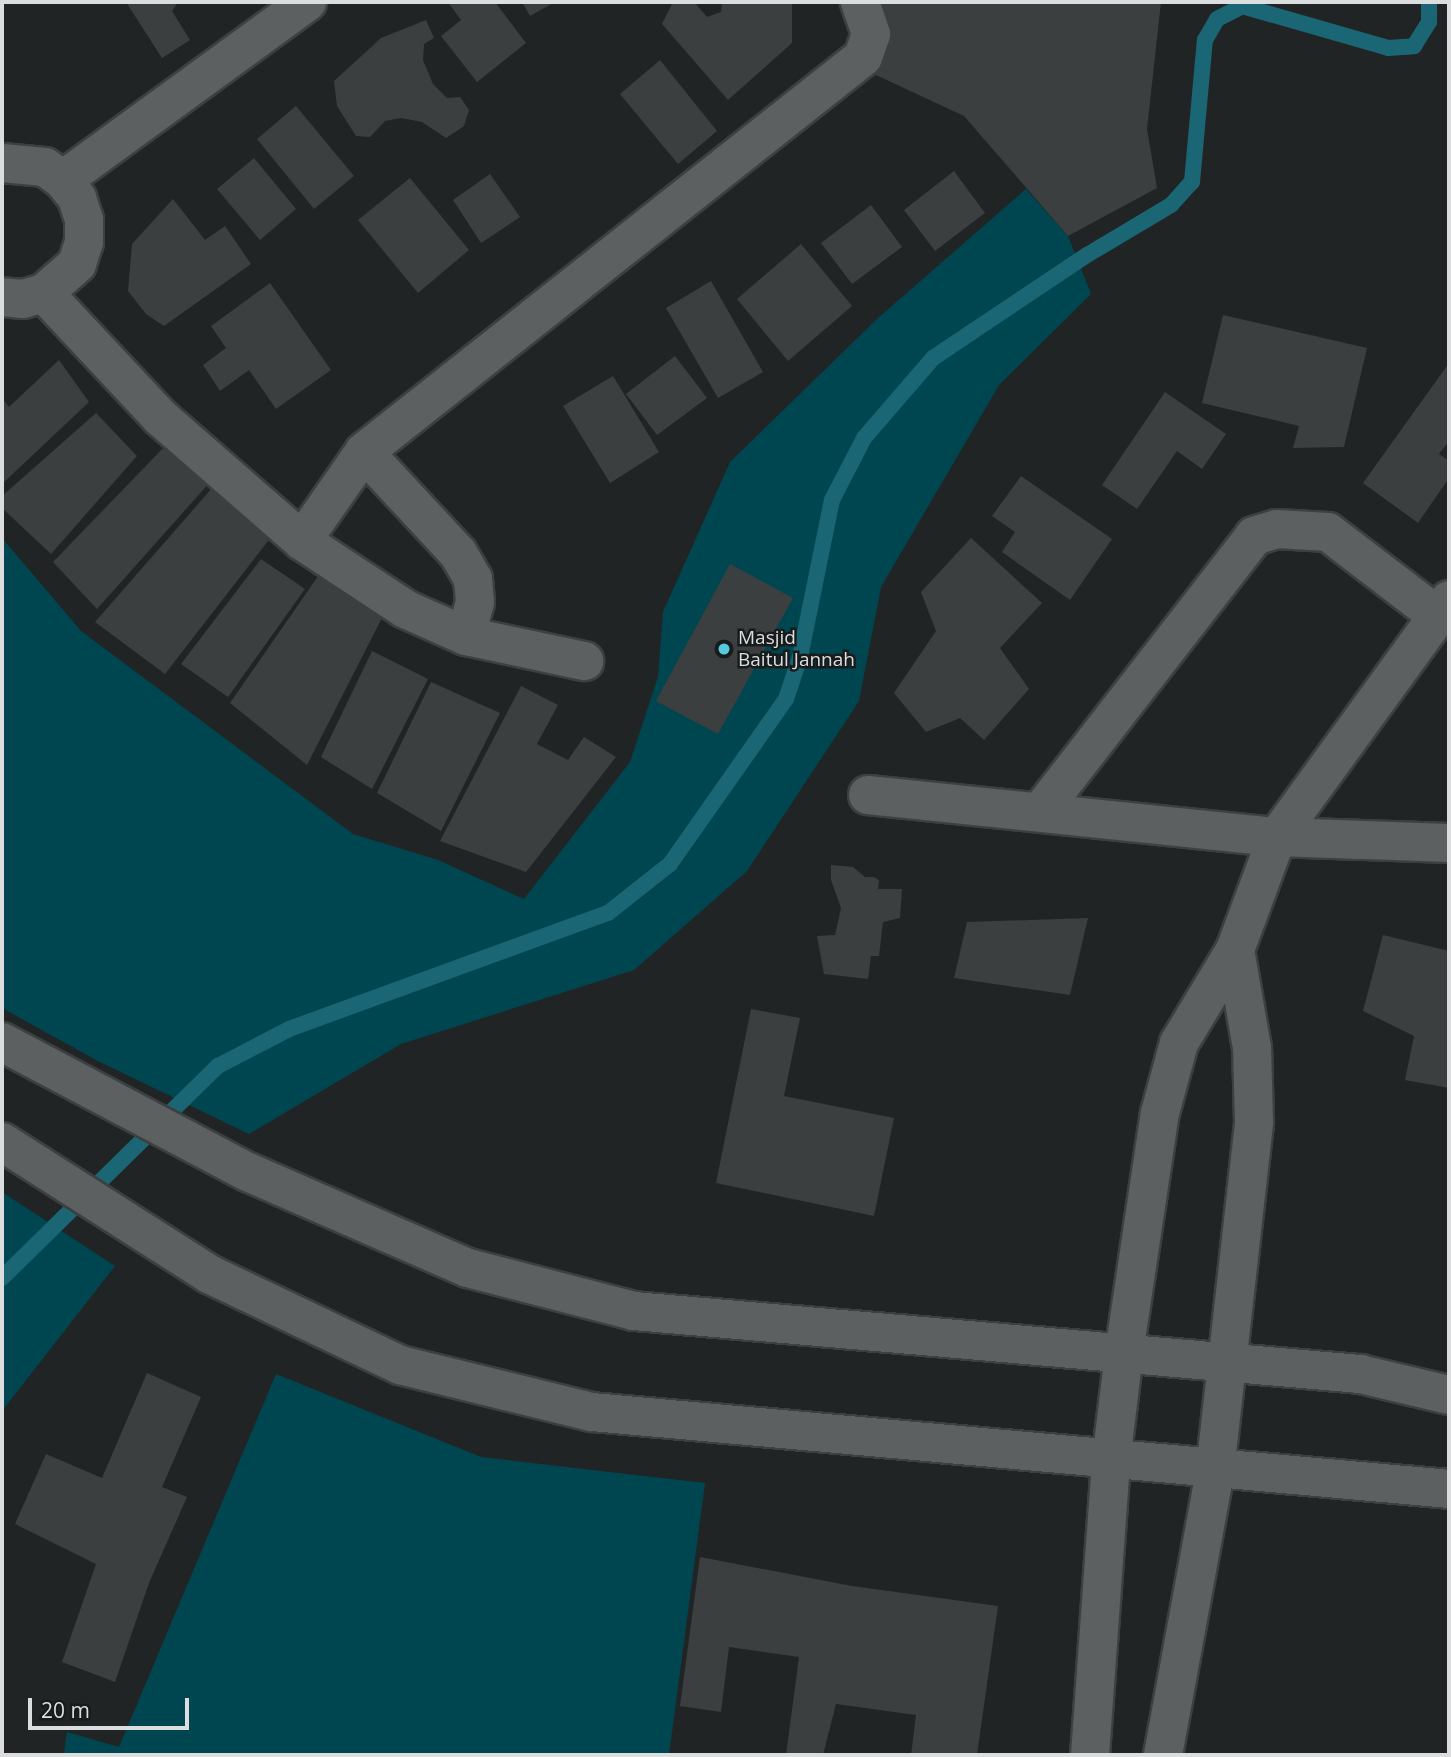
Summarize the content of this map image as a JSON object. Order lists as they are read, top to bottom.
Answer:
{
  "places": ["Masjid Baitul Jannah"],
  "scale_bar": "20 m"
}
